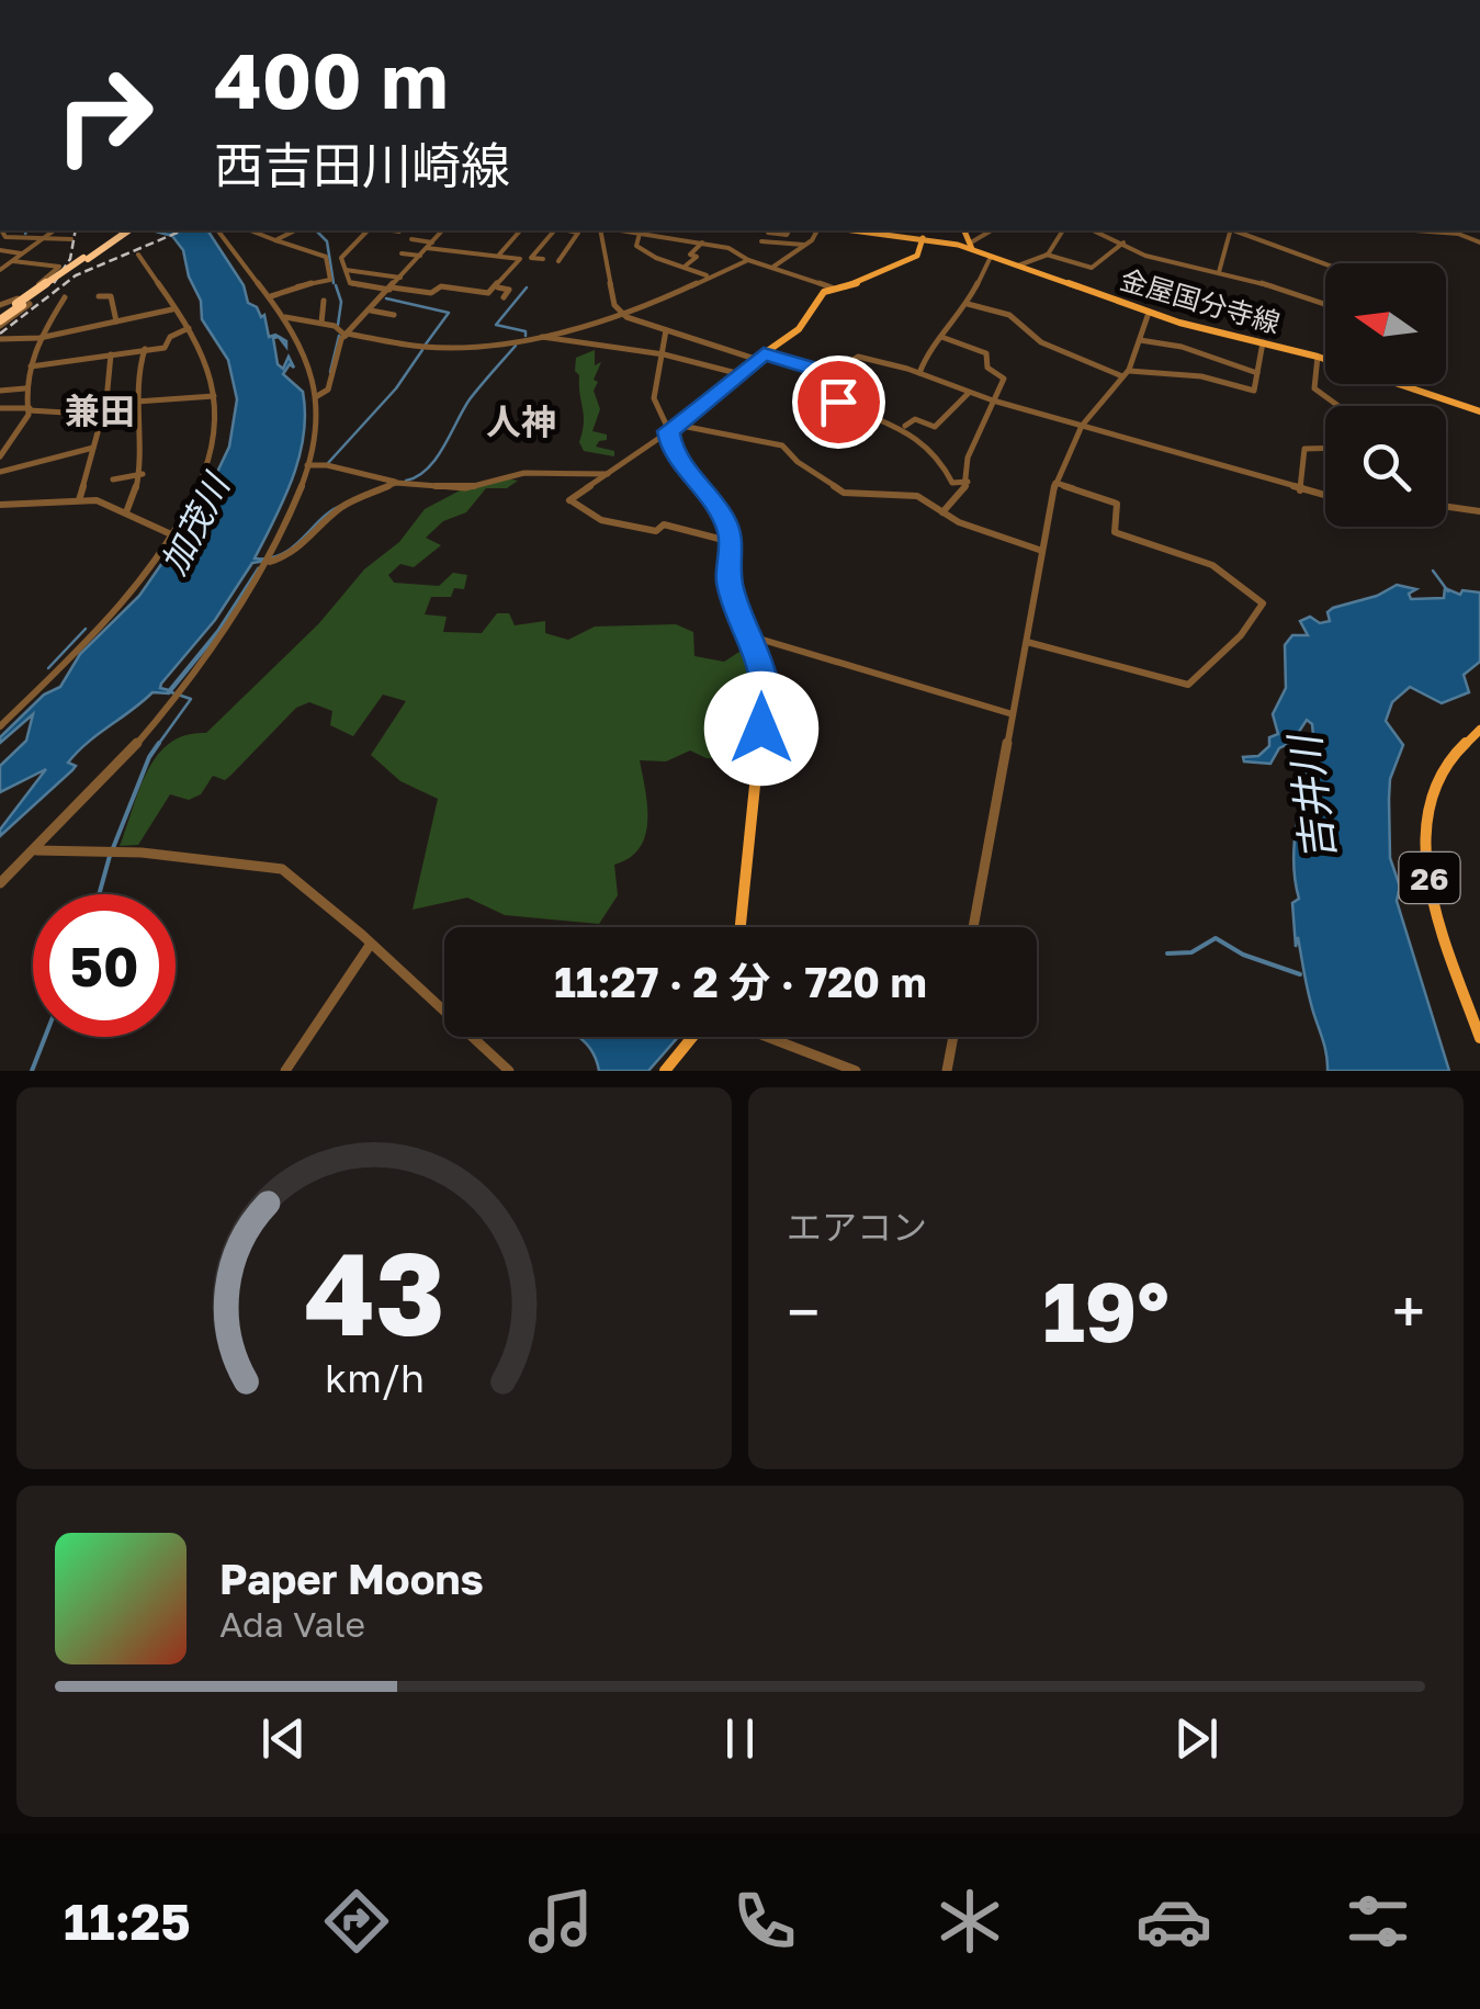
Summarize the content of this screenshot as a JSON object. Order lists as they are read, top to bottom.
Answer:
{
  "streets": {
    "main road": ["金屋国分寺線", "26"]
  },
  "districts": ["兼田", "人神"],
  "water": ["加茂川", "吉井川"],
  "north": "left",
  "page": {
    "turn": ["400 m", "西吉田川崎線"],
    "limit": "50",
    "trip": "11:27 · 2 分 · 720 m",
    "tile": "エアコン",
    "heat": ["−", "19°", "+"],
    "song": ["Paper Moons", "Ada Vale"],
    "tabs": "11:25",
    "gauge": ["43", "km/h"]
  }
}
